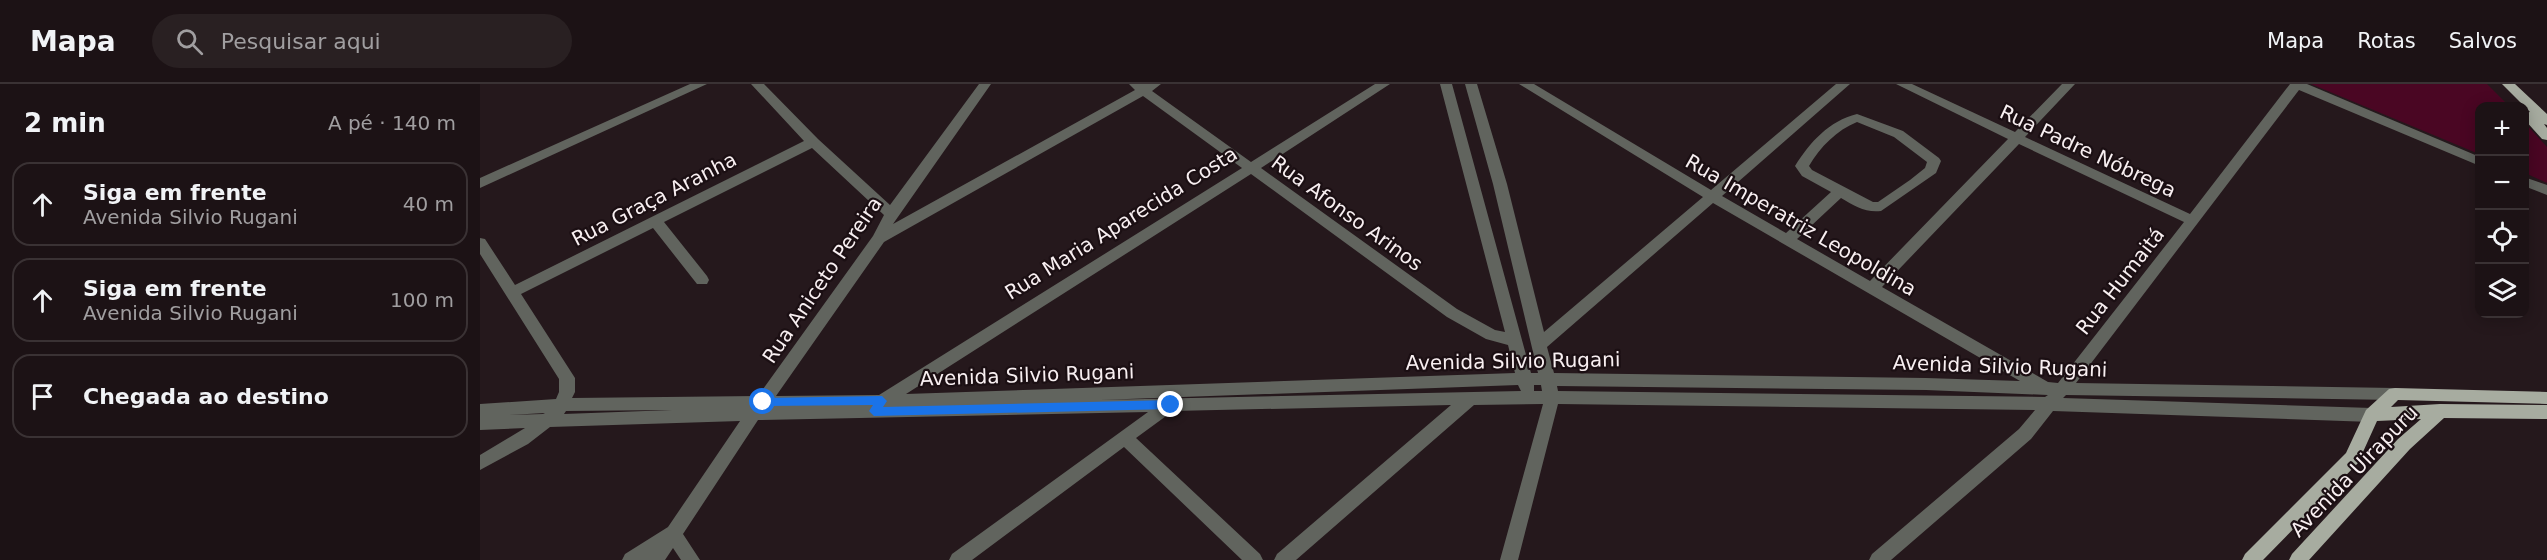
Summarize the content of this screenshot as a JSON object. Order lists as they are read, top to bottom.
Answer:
{
  "streets": {
    "main road": ["Avenida Silvio Rugani", "Avenida Uirapuru"],
    "street": [
      "Rua Padre Nóbrega",
      "Rua Graça Aranha",
      "Rua Afonso Arinos",
      "Rua Maria Aparecida Costa",
      "Rua Imperatriz Leopoldina",
      "Rua Aniceto Pereira",
      "Rua Humaitá"
    ]
  },
  "crossings": [
    ["Rua Padre Nóbrega", "Rua Humaitá"],
    ["Rua Afonso Arinos", "Rua Maria Aparecida Costa"],
    ["Rua Maria Aparecida Costa", "Avenida Silvio Rugani"],
    ["Rua Imperatriz Leopoldina", "Rua Humaitá"],
    ["Rua Imperatriz Leopoldina", "Avenida Silvio Rugani"],
    ["Rua Aniceto Pereira", "Avenida Silvio Rugani"],
    ["Rua Humaitá", "Avenida Silvio Rugani"],
    ["Avenida Silvio Rugani", "Avenida Uirapuru"]
  ],
  "page": {
    "header": "Mapa",
    "search": "Pesquisar aqui",
    "nav": ["Mapa", "Rotas", "Salvos"],
    "heading": ["2 min", "A pé · 140 m"],
    "map_buttons": ["+", "−"],
    "list": [
      ["Siga em frente", "Avenida Silvio Rugani", "40 m"],
      ["Siga em frente", "Avenida Silvio Rugani", "100 m"],
      "Chegada ao destino"
    ]
  }
}
